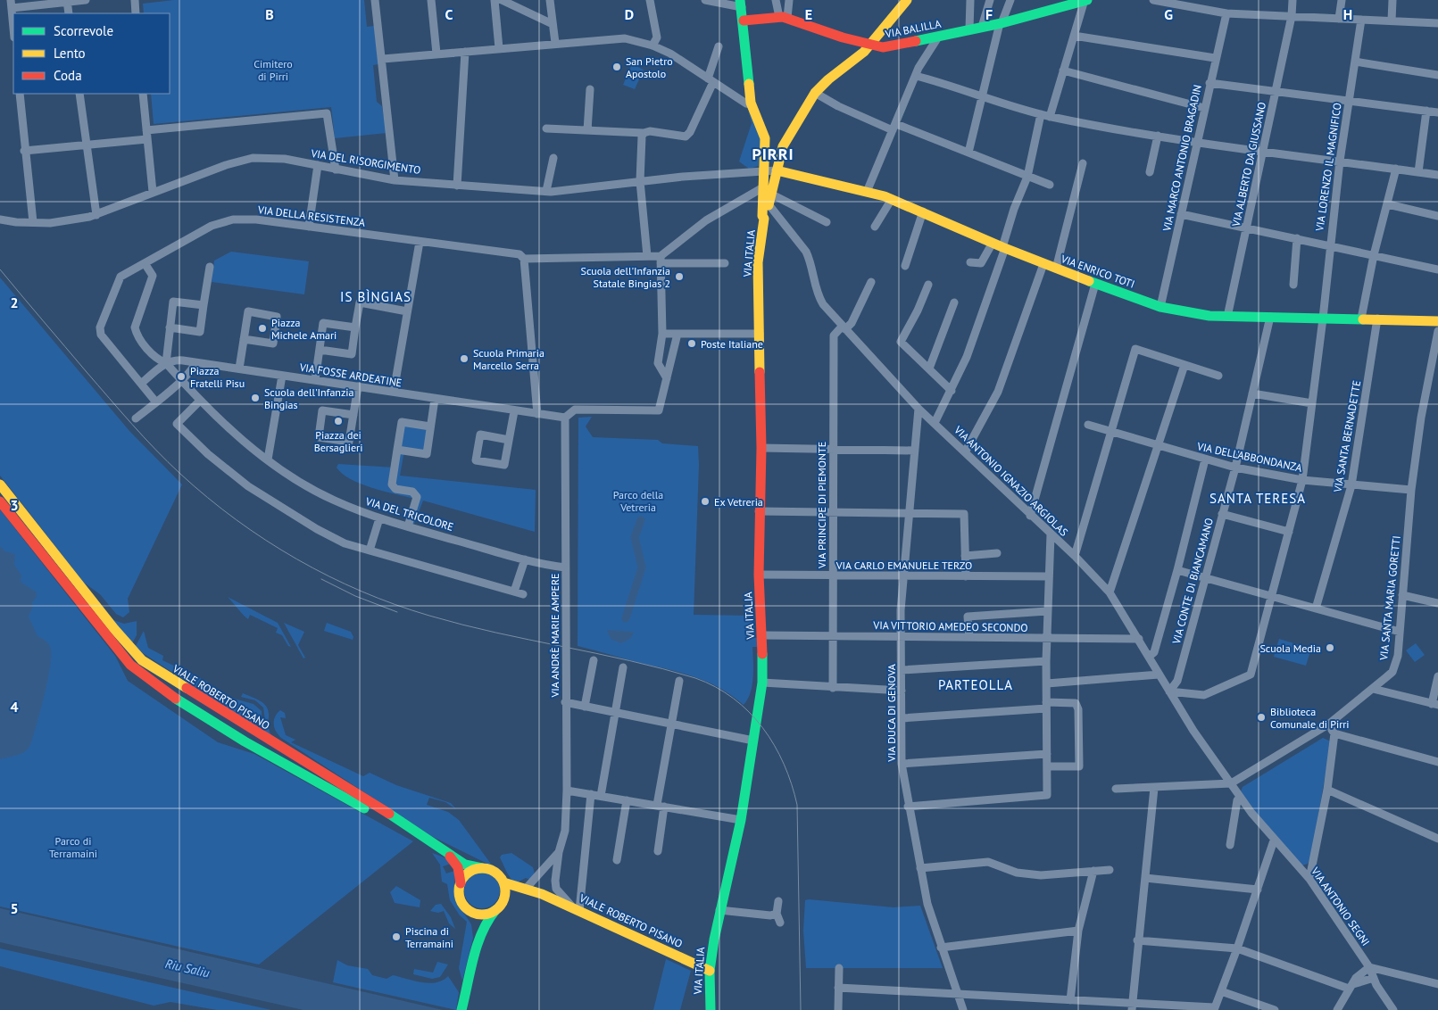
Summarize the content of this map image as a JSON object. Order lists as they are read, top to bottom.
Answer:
{
  "streets": {
    "street": [
      "VIA BALILLA",
      "VIA MARCO ANTONIO BRAGADIN",
      "VIA DEL RISORGIMENTO",
      "VIA ALBERTO DA GIUSSANO",
      "VIA LORENZO IL MAGNIFICO",
      "VIA DELLA RESISTENZA",
      "VIA ITALIA",
      "VIA ENRICO TOTI",
      "VIA FOSSE ARDEATINE",
      "VIA SANTA BERNADETTE",
      "VIA DELL'ABBONDANZA",
      "VIA ANTONIO IGNAZIO ARGIOLAS",
      "VIA PRINCIPE DI PIEMONTE",
      "VIA DEL TRICOLORE",
      "VIA CARLO EMANUELE TERZO",
      "VIA CONTE DI BIANCAMANO",
      "VIA SANTA MARIA GORETTI",
      "VIA VITTORIO AMEDEO SECONDO",
      "VIA ANDRÈ MARIE AMPERE",
      "VIALE ROBERTO PISANO",
      "VIA DUCA DI GENOVA",
      "VIA ANTONIO SEGNI"
    ]
  },
  "crossings": [
    ["VIA MARCO ANTONIO BRAGADIN", "VIA ENRICO TOTI"],
    ["VIA DEL RISORGIMENTO", "VIA ENRICO TOTI"],
    ["VIA ALBERTO DA GIUSSANO", "VIA ENRICO TOTI"],
    ["VIA LORENZO IL MAGNIFICO", "VIA ENRICO TOTI"],
    ["VIA LORENZO IL MAGNIFICO", "VIA DELL'ABBONDANZA"],
    ["VIA LORENZO IL MAGNIFICO", "VIA ANTONIO IGNAZIO ARGIOLAS"],
    ["VIA LORENZO IL MAGNIFICO", "VIA CONTE DI BIANCAMANO"],
    ["VIA ITALIA", "VIA CARLO EMANUELE TERZO"],
    ["VIA ITALIA", "VIA VITTORIO AMEDEO SECONDO"],
    ["VIA ITALIA", "VIALE ROBERTO PISANO"],
    ["VIA ENRICO TOTI", "VIA SANTA BERNADETTE"],
    ["VIA ENRICO TOTI", "VIA CONTE DI BIANCAMANO"],
    ["VIA FOSSE ARDEATINE", "VIA ANDRÈ MARIE AMPERE"],
    ["VIA SANTA BERNADETTE", "VIA DELL'ABBONDANZA"],
    ["VIA DELL'ABBONDANZA", "VIA CONTE DI BIANCAMANO"],
    ["VIA DELL'ABBONDANZA", "VIA SANTA MARIA GORETTI"],
    ["VIA ANTONIO IGNAZIO ARGIOLAS", "VIA PRINCIPE DI PIEMONTE"],
    ["VIA ANTONIO IGNAZIO ARGIOLAS", "VIA CONTE DI BIANCAMANO"],
    ["VIA ANTONIO IGNAZIO ARGIOLAS", "VIA SANTA MARIA GORETTI"],
    ["VIA ANTONIO IGNAZIO ARGIOLAS", "VIA VITTORIO AMEDEO SECONDO"],
    ["VIA ANTONIO IGNAZIO ARGIOLAS", "VIA DUCA DI GENOVA"],
    ["VIA ANTONIO IGNAZIO ARGIOLAS", "VIA ANTONIO SEGNI"],
    ["VIA PRINCIPE DI PIEMONTE", "VIA CARLO EMANUELE TERZO"],
    ["VIA PRINCIPE DI PIEMONTE", "VIA VITTORIO AMEDEO SECONDO"],
    ["VIA DEL TRICOLORE", "VIA ANDRÈ MARIE AMPERE"],
    ["VIA CARLO EMANUELE TERZO", "VIA DUCA DI GENOVA"],
    ["VIA SANTA MARIA GORETTI", "VIA ANTONIO SEGNI"],
    ["VIA VITTORIO AMEDEO SECONDO", "VIA DUCA DI GENOVA"],
    ["VIA ANDRÈ MARIE AMPERE", "VIALE ROBERTO PISANO"]
  ],
  "districts": [
    "PIRRI",
    "IS BÌNGIAS",
    "SANTA TERESA",
    "PARTEOLLA"
  ],
  "water": ["Riu Saliu"],
  "parks": ["Cimitero di Pirri", "Parco della Vetreria", "Parco di Terramaini"],
  "places": [
    "San Pietro Apostolo",
    "Scuola dell'Infanzia Statale Bingias 2",
    "Piazza Michele Amari",
    "Poste Italiane",
    "Scuola Primaria Marcello Serra",
    "Piazza Fratelli Pisu",
    "Scuola dell'Infanzia Bingias",
    "Piazza dei Bersaglieri",
    "Ex Vetreria",
    "Scuola Media",
    "Biblioteca Comunale di Pirri",
    "Piscina di Terramaini"
  ],
  "legend": ["Scorrevole", "Lento", "Coda"],
  "grid": {
    "columns": [
      "B",
      "C",
      "D",
      "E",
      "F",
      "G",
      "H"
    ],
    "rows": [
      "2",
      "3",
      "4",
      "5"
    ]
  }
}
